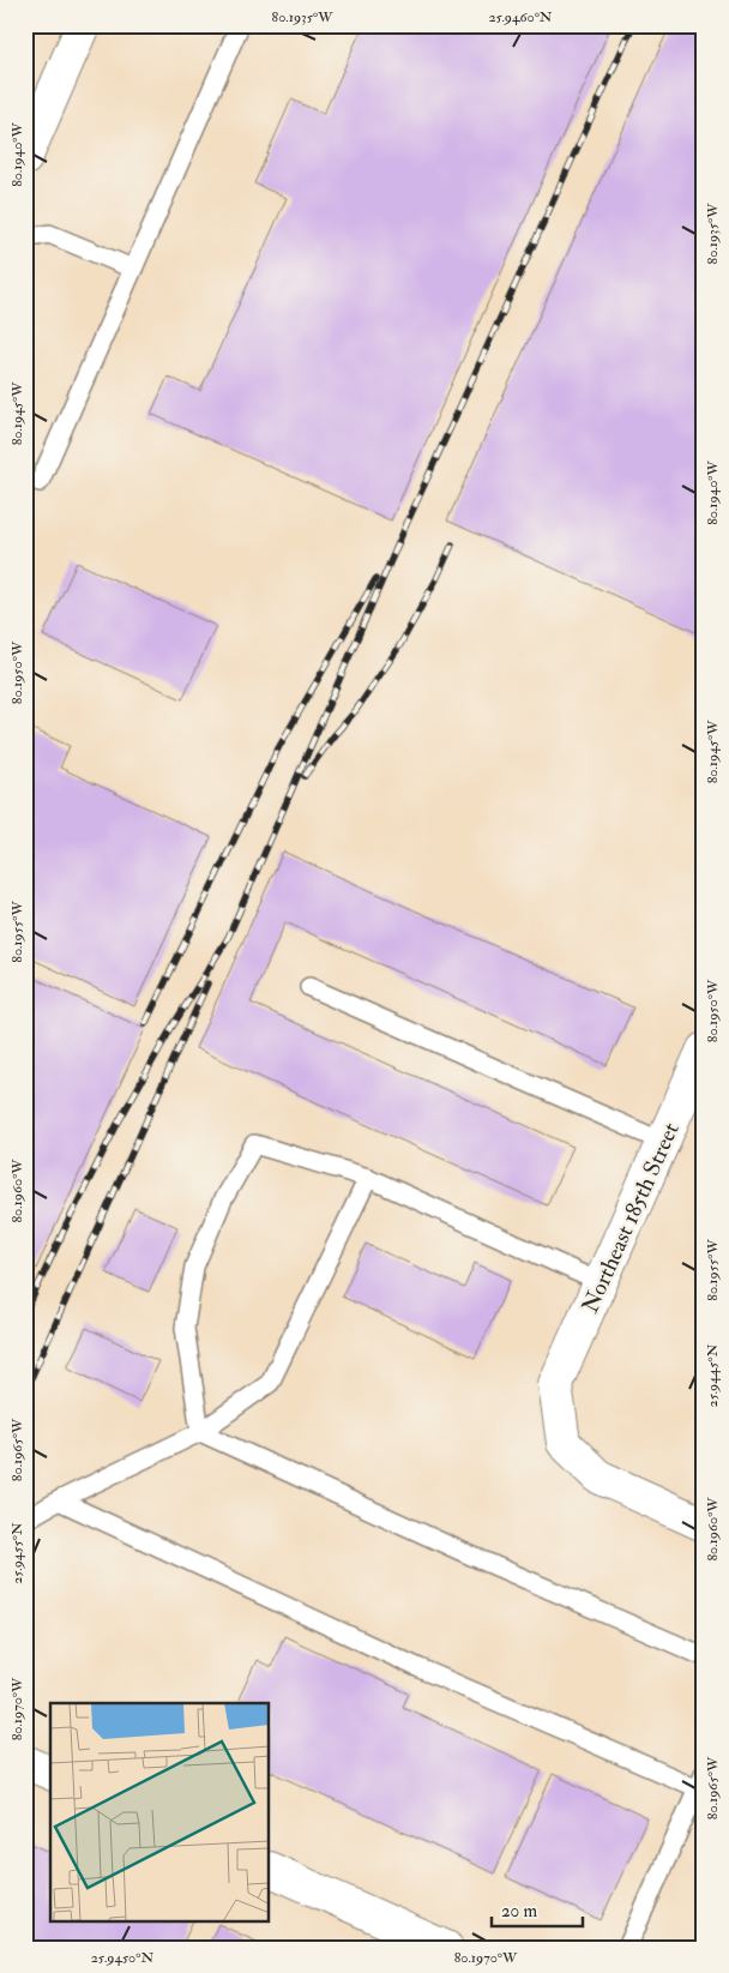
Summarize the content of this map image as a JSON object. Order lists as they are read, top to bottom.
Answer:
{
  "streets": {
    "street": ["Northeast 185th Street"]
  },
  "scale_bar": "20 m",
  "coordinates": [
    "80.1935°W",
    "25.9460°N",
    "80.1940°W",
    "80.1945°W",
    "80.1950°W",
    "80.1955°W",
    "80.1960°W",
    "25.9445°N",
    "80.1965°W",
    "25.9455°N",
    "80.1970°W",
    "25.9450°N"
  ]
}
